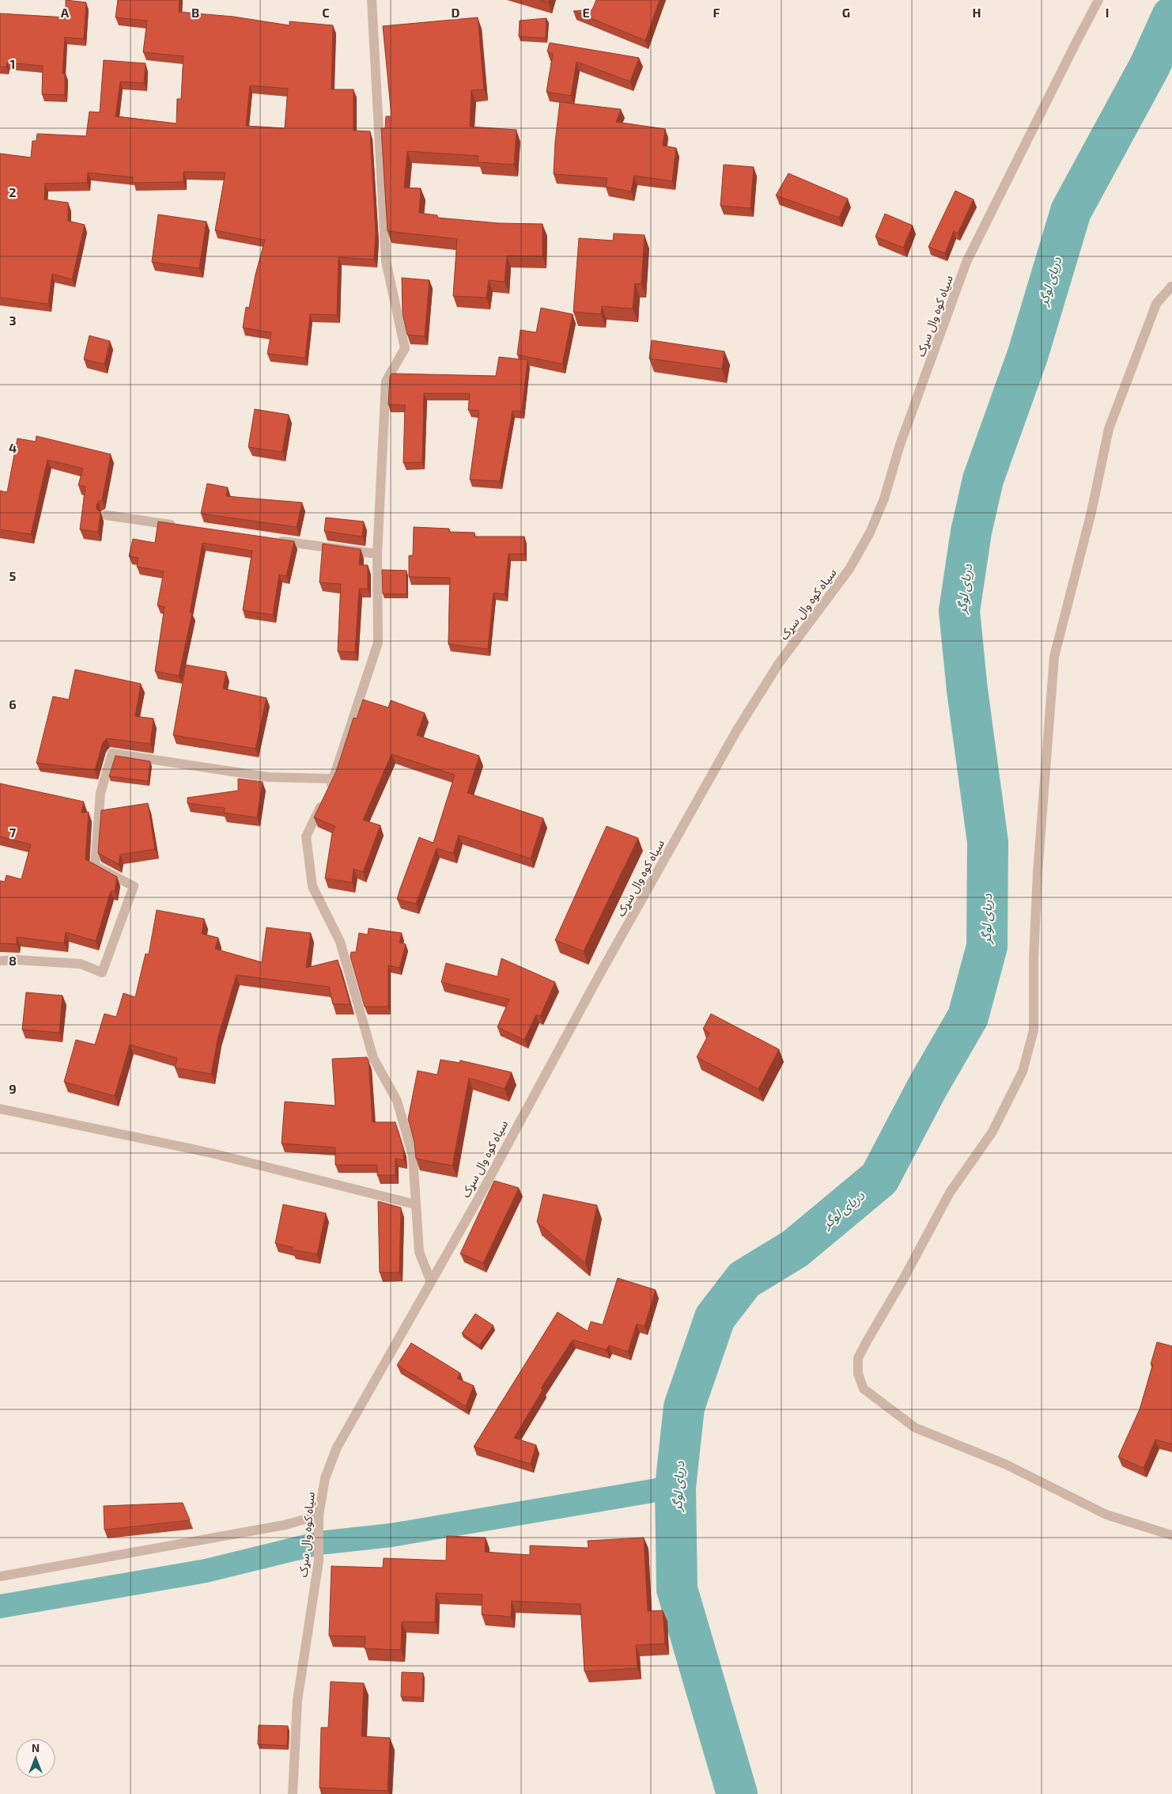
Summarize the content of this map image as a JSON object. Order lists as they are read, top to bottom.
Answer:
{
  "streets": {
    "street": ["سیاه کوه وال سړک"]
  },
  "water": ["دریای لوگر"],
  "north": "top",
  "grid": {
    "columns": [
      "A",
      "B",
      "C",
      "D",
      "E",
      "F",
      "G",
      "H",
      "I"
    ],
    "rows": [
      "1",
      "2",
      "3",
      "4",
      "5",
      "6",
      "7",
      "8",
      "9"
    ]
  }
}
